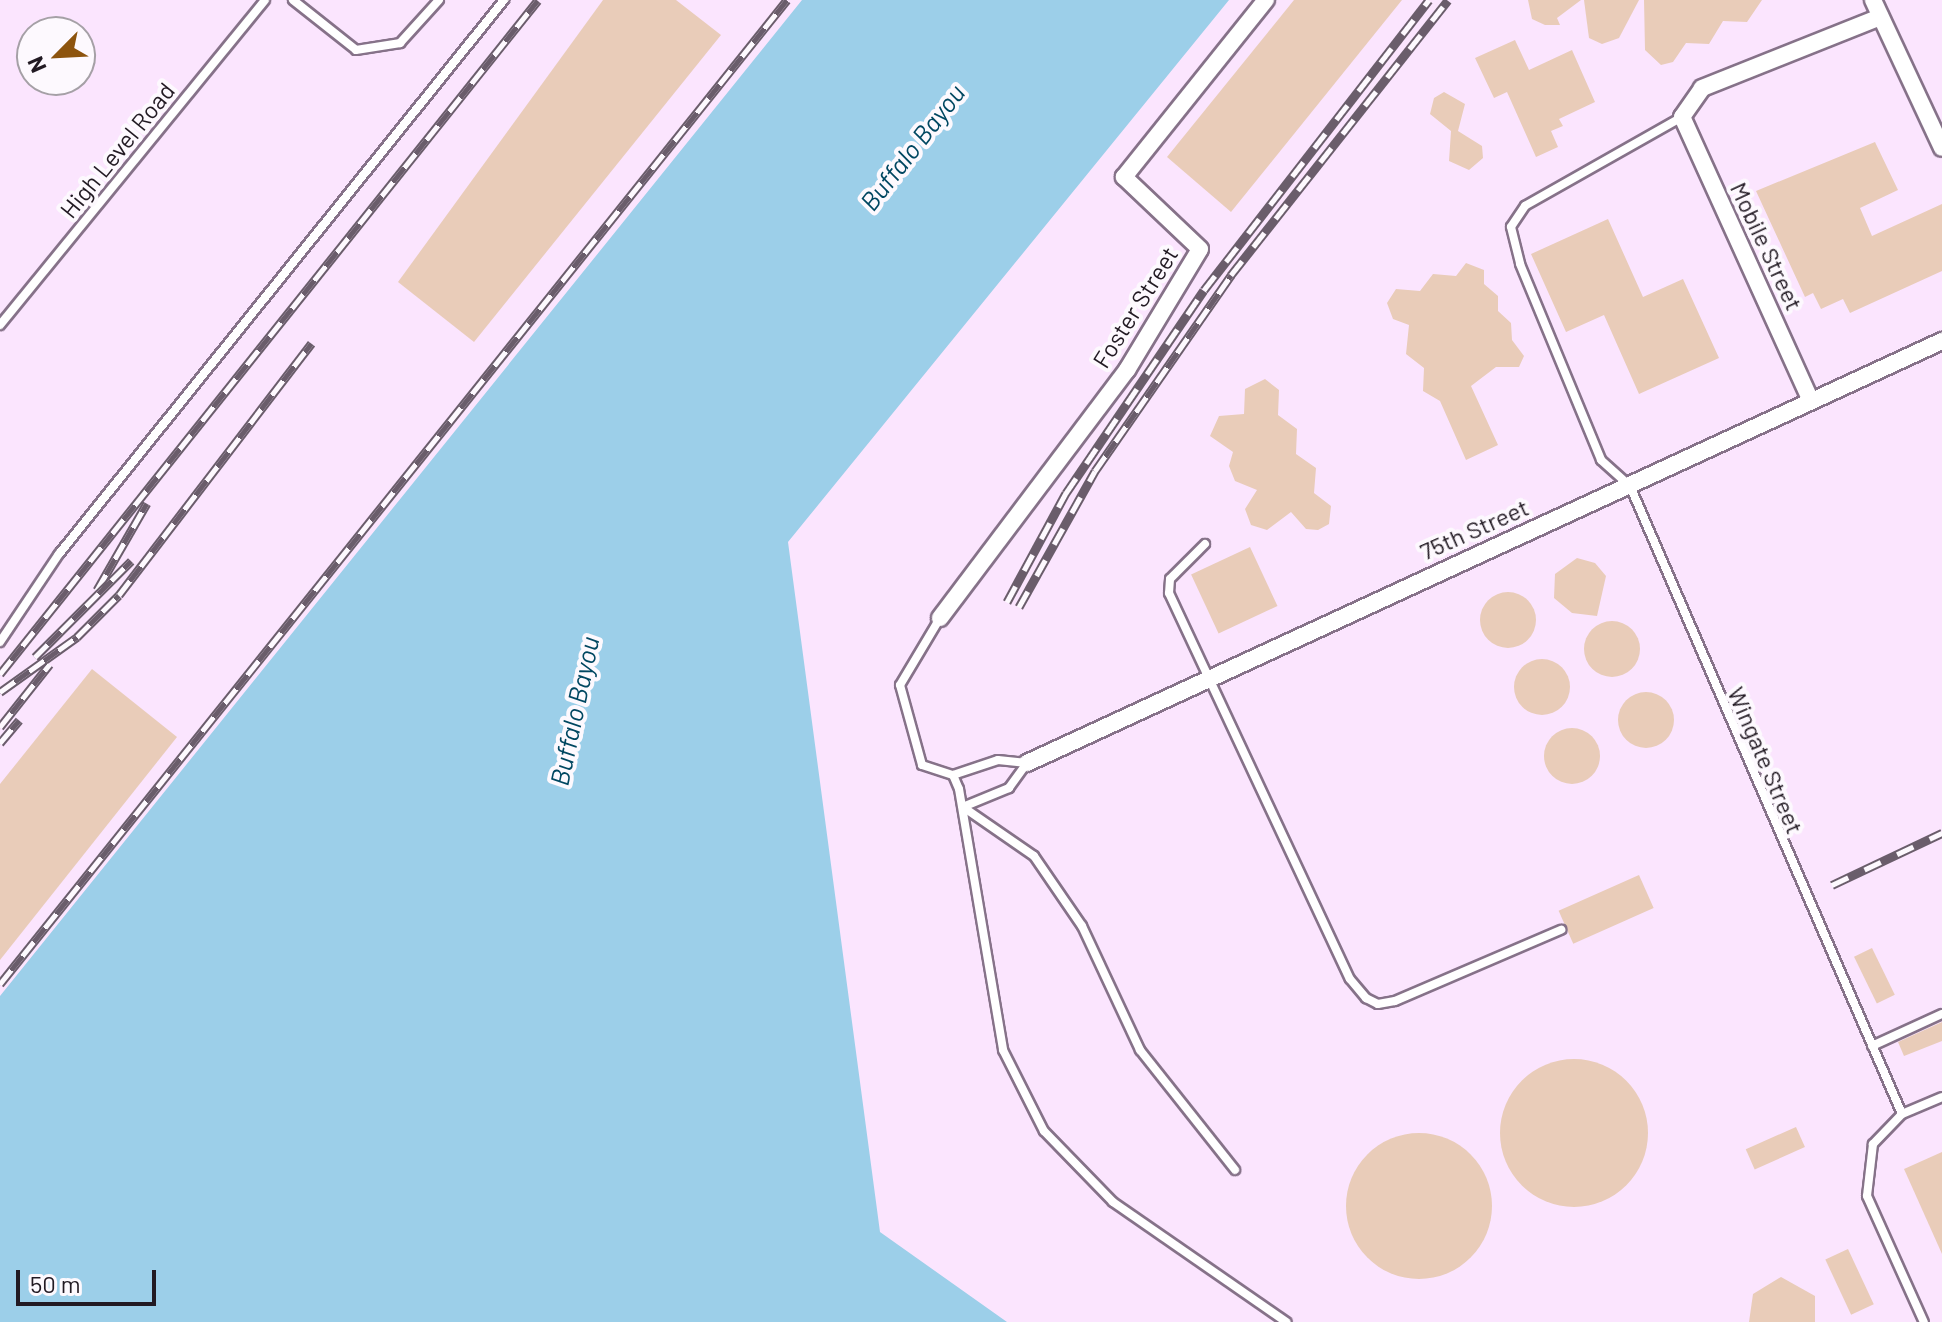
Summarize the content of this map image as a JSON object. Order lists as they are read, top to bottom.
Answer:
{
  "streets": {
    "street": ["Mobile Street", "Foster Street", "75th Street"],
    "lane": ["High Level Road", "Wingate Street"]
  },
  "crossings": [
    ["Mobile Street", "75th Street"],
    ["75th Street", "Wingate Street"]
  ],
  "water": ["Buffalo Bayou"],
  "scale_bar": "50 m",
  "north": "bottom left"
}
